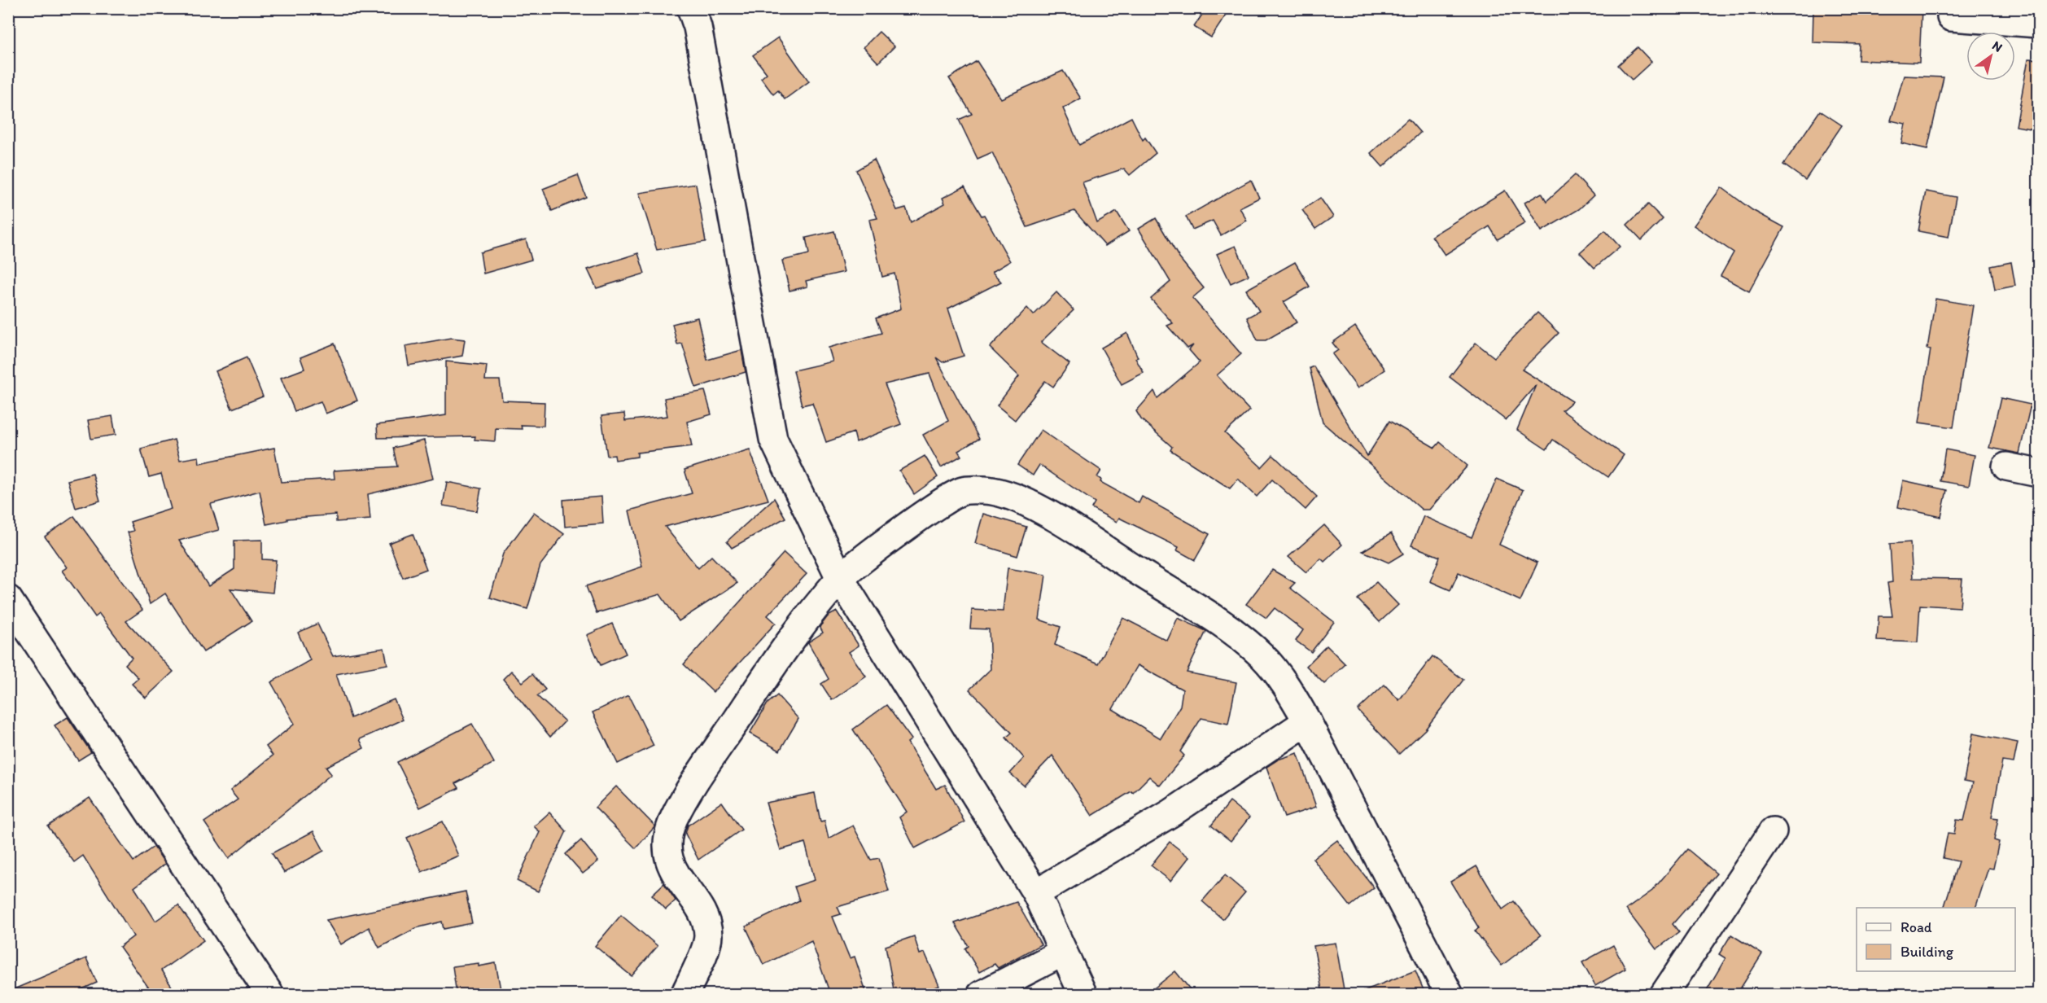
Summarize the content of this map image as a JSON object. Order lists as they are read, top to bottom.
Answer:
{
  "legend": ["Road", "Building"],
  "north": "top right"
}
